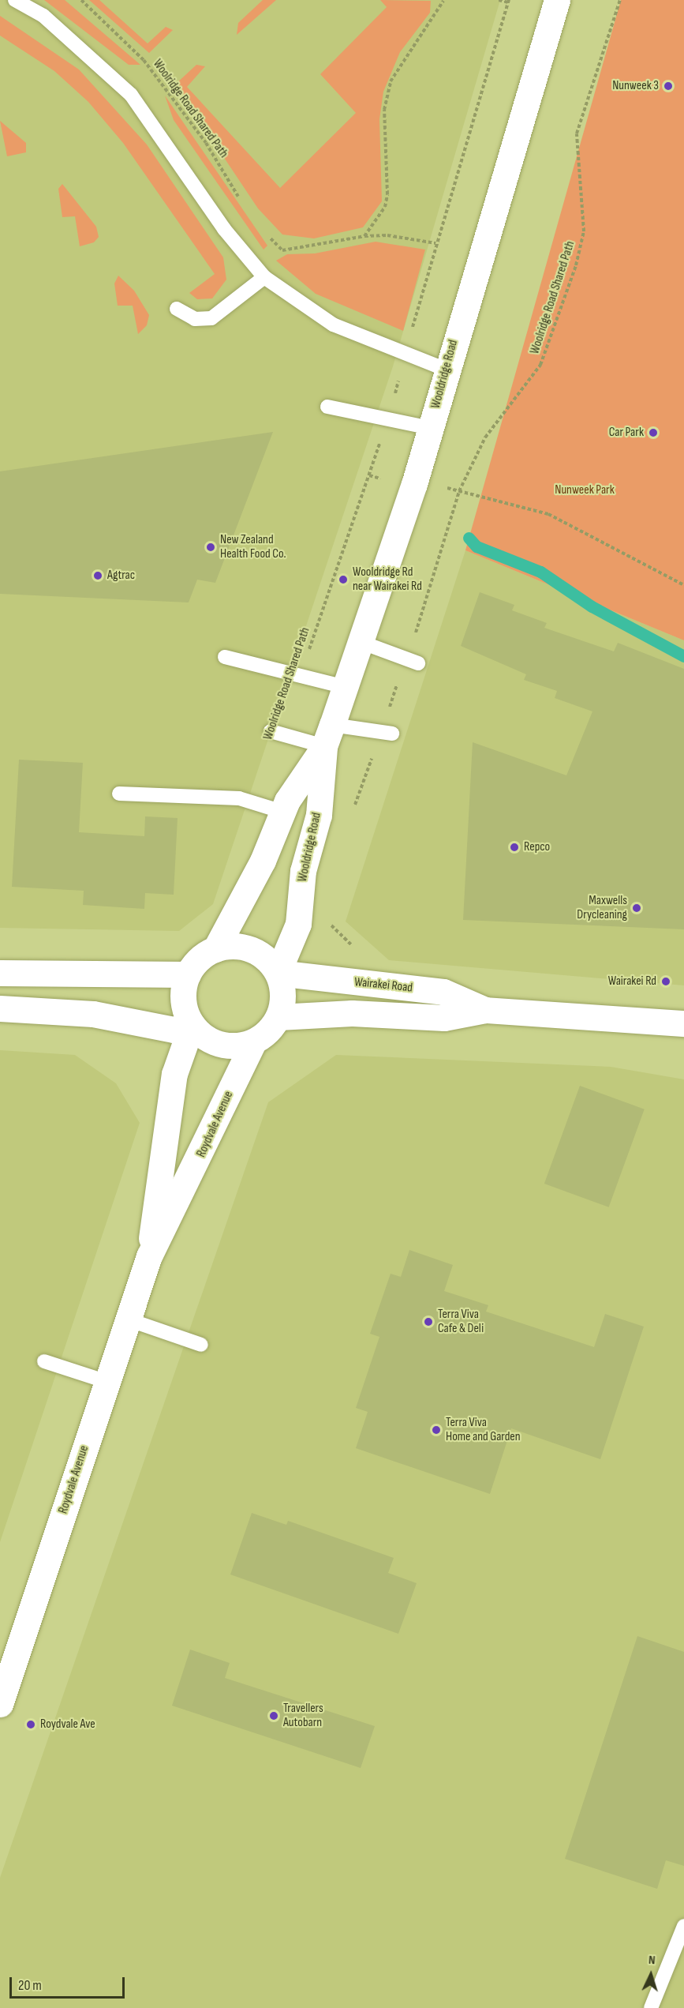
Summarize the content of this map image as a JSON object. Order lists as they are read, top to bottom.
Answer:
{
  "streets": {
    "street": ["Wooldridge Road", "Wairakei Road", "Roydvale Avenue"],
    "path": ["Woolridge Road Shared Path"]
  },
  "crossings": [
    ["Wooldridge Road", "Wairakei Road"],
    ["Wooldridge Road", "Roydvale Avenue"],
    ["Wairakei Road", "Roydvale Avenue"]
  ],
  "parks": ["Nunweek Park"],
  "places": [
    "Nunweek 3",
    "Car Park",
    "New Zealand Health Food Co.",
    "Agtrac",
    "Wooldridge Rd near Wairakei Rd",
    "Repco",
    "Maxwells Drycleaning",
    "Wairakei Rd",
    "Terra Viva Cafe & Deli",
    "Terra Viva Home and Garden",
    "Travellers Autobarn",
    "Roydvale Ave"
  ],
  "scale_bar": "20 m",
  "north": "top"
}
